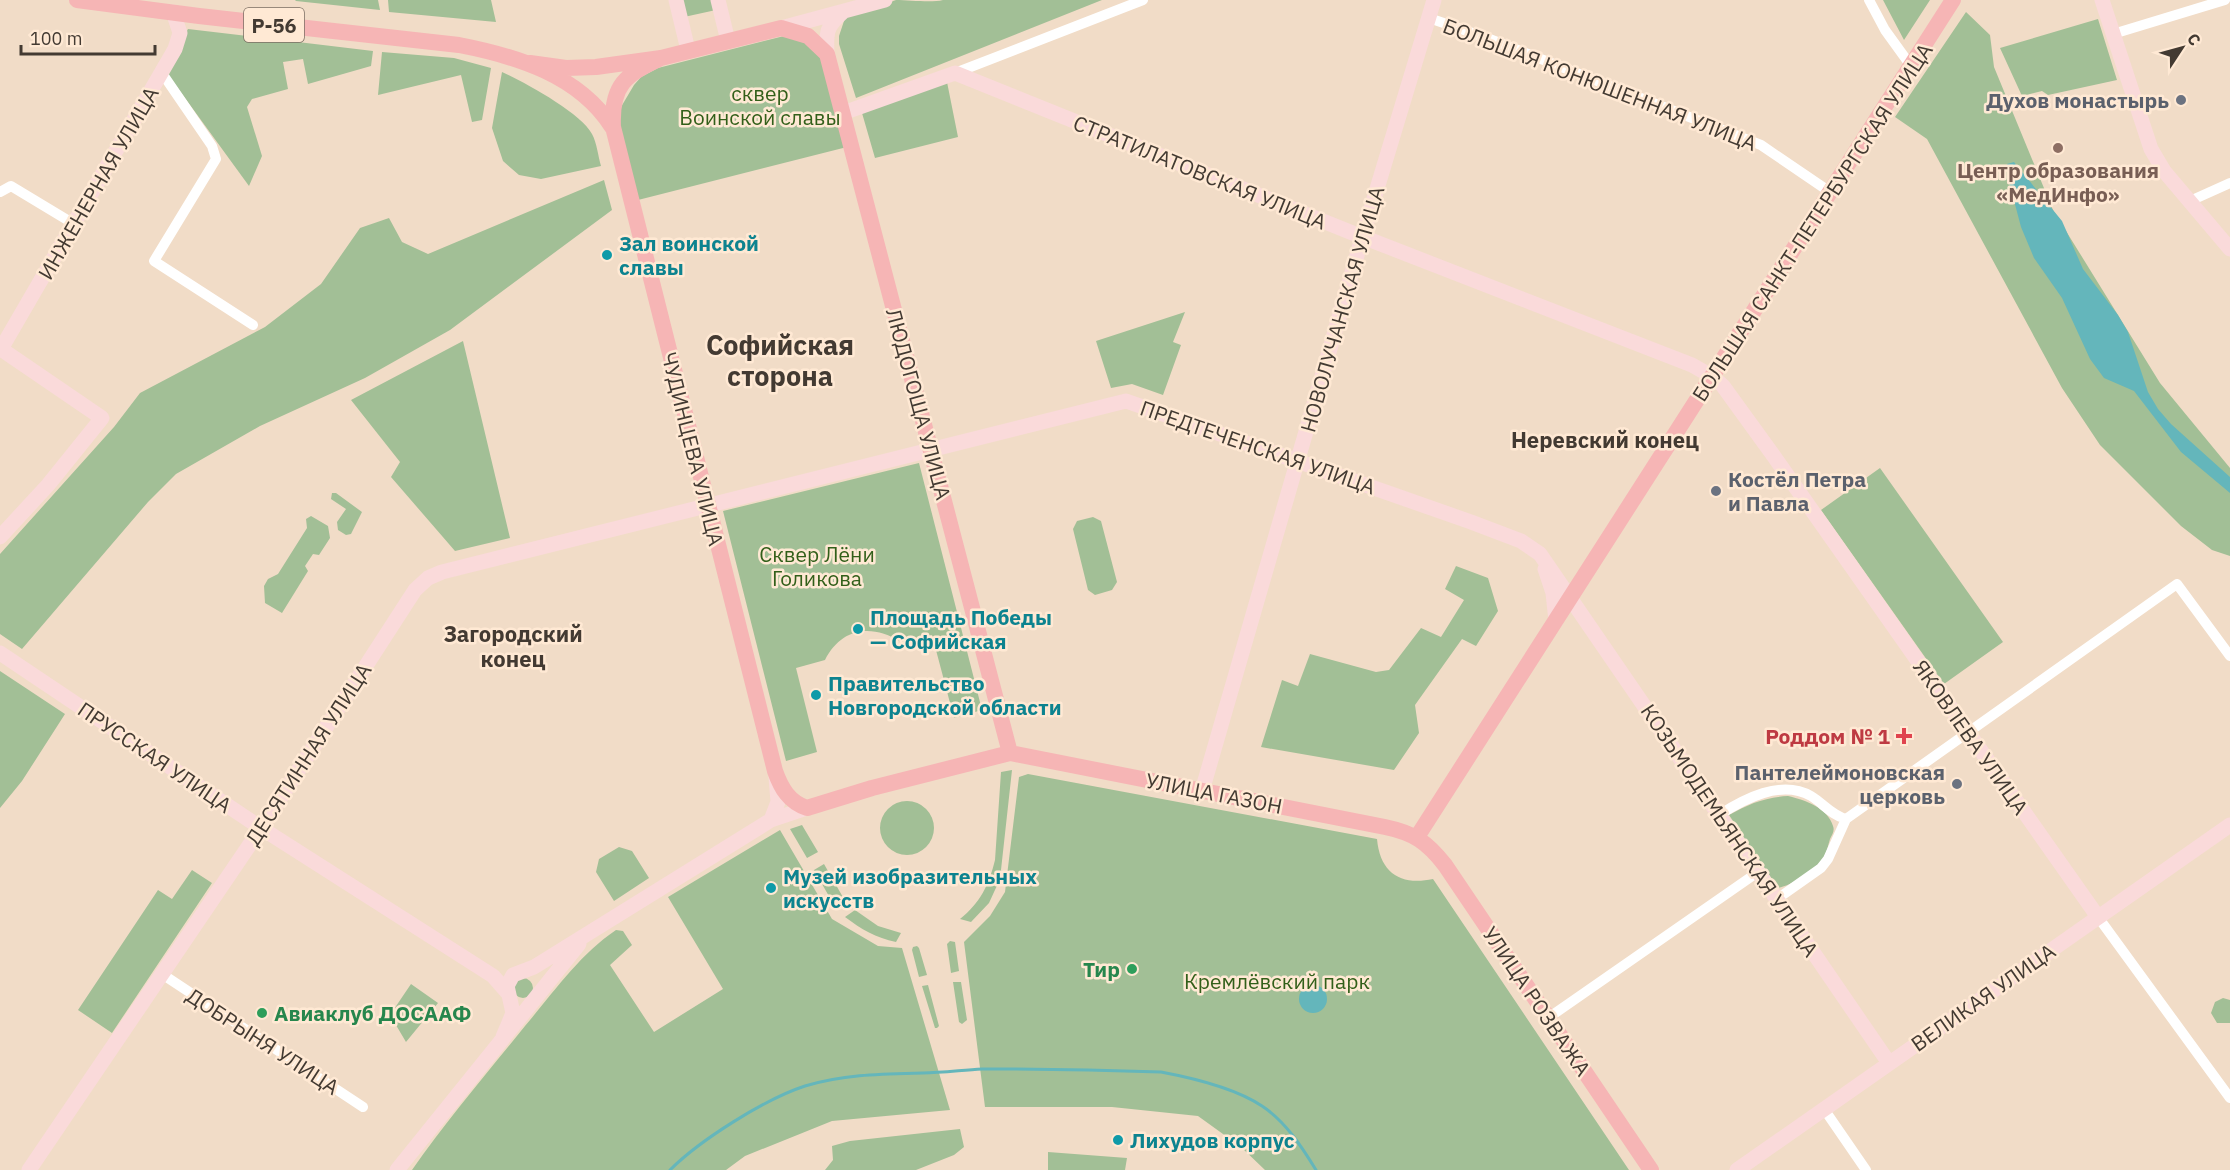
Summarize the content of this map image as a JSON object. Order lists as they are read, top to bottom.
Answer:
{
  "streets": {
    "main road": [
      "Р-56",
      "БОЛЬШАЯ САНКТ-ПЕТЕРБУРГСКАЯ УЛИЦА",
      "ЛЮДОГОЩА УЛИЦА",
      "ЧУДИНЦЕВА УЛИЦА",
      "УЛИЦА ГАЗОН",
      "УЛИЦА РОЗВАЖА"
    ],
    "street": [
      "БОЛЬШАЯ КОНЮШЕННАЯ УЛИЦА",
      "СТРАТИЛАТОВСКАЯ УЛИЦА",
      "ИНЖЕНЕРНАЯ УЛИЦА",
      "НОВОЛУЧАНСКАЯ УЛИЦА",
      "ПРЕДТЕЧЕНСКАЯ УЛИЦА",
      "ЯКОВЛЕВА УЛИЦА",
      "ДЕСЯТИННАЯ УЛИЦА",
      "ПРУССКАЯ УЛИЦА",
      "КОЗЬМОДЕМЬЯНСКАЯ УЛИЦА",
      "ВЕЛИКАЯ УЛИЦА",
      "ДОБРЫНЯ УЛИЦА"
    ]
  },
  "crossings": [
    ["Р-56", "ИНЖЕНЕРНАЯ УЛИЦА"],
    ["Р-56", "ЧУДИНЦЕВА УЛИЦА"],
    ["БОЛЬШАЯ КОНЮШЕННАЯ УЛИЦА", "БОЛЬШАЯ САНКТ-ПЕТЕРБУРГСКАЯ УЛИЦА"],
    ["БОЛЬШАЯ КОНЮШЕННАЯ УЛИЦА", "НОВОЛУЧАНСКАЯ УЛИЦА"],
    ["СТРАТИЛАТОВСКАЯ УЛИЦА", "БОЛЬШАЯ САНКТ-ПЕТЕРБУРГСКАЯ УЛИЦА"],
    ["СТРАТИЛАТОВСКАЯ УЛИЦА", "НОВОЛУЧАНСКАЯ УЛИЦА"],
    ["СТРАТИЛАТОВСКАЯ УЛИЦА", "ЯКОВЛЕВА УЛИЦА"],
    ["БОЛЬШАЯ САНКТ-ПЕТЕРБУРГСКАЯ УЛИЦА", "ПРЕДТЕЧЕНСКАЯ УЛИЦА"],
    ["БОЛЬШАЯ САНКТ-ПЕТЕРБУРГСКАЯ УЛИЦА", "ЯКОВЛЕВА УЛИЦА"],
    ["БОЛЬШАЯ САНКТ-ПЕТЕРБУРГСКАЯ УЛИЦА", "УЛИЦА ГАЗОН"],
    ["БОЛЬШАЯ САНКТ-ПЕТЕРБУРГСКАЯ УЛИЦА", "КОЗЬМОДЕМЬЯНСКАЯ УЛИЦА"],
    ["БОЛЬШАЯ САНКТ-ПЕТЕРБУРГСКАЯ УЛИЦА", "УЛИЦА РОЗВАЖА"],
    ["НОВОЛУЧАНСКАЯ УЛИЦА", "ПРЕДТЕЧЕНСКАЯ УЛИЦА"],
    ["НОВОЛУЧАНСКАЯ УЛИЦА", "УЛИЦА ГАЗОН"],
    ["ЛЮДОГОЩА УЛИЦА", "ПРЕДТЕЧЕНСКАЯ УЛИЦА"],
    ["ЛЮДОГОЩА УЛИЦА", "УЛИЦА ГАЗОН"],
    ["ПРЕДТЕЧЕНСКАЯ УЛИЦА", "ЧУДИНЦЕВА УЛИЦА"],
    ["ПРЕДТЕЧЕНСКАЯ УЛИЦА", "ДЕСЯТИННАЯ УЛИЦА"],
    ["ПРЕДТЕЧЕНСКАЯ УЛИЦА", "КОЗЬМОДЕМЬЯНСКАЯ УЛИЦА"],
    ["ЧУДИНЦЕВА УЛИЦА", "ДЕСЯТИННАЯ УЛИЦА"],
    ["ЯКОВЛЕВА УЛИЦА", "ВЕЛИКАЯ УЛИЦА"],
    ["ДЕСЯТИННАЯ УЛИЦА", "ПРУССКАЯ УЛИЦА"],
    ["ДЕСЯТИННАЯ УЛИЦА", "ДОБРЫНЯ УЛИЦА"],
    ["УЛИЦА ГАЗОН", "УЛИЦА РОЗВАЖА"],
    ["КОЗЬМОДЕМЬЯНСКАЯ УЛИЦА", "ВЕЛИКАЯ УЛИЦА"]
  ],
  "districts": ["Софийская сторона", "Неревский конец", "Загородский конец"],
  "parks": ["сквер Воинской славы", "Сквер Лёни Голикова", "Кремлёвский парк"],
  "places": {
    "other": [
      "Духов монастырь",
      "Центр образования «МедИнфо»",
      "Зал воинской славы",
      "Костёл Петра и Павла",
      "Площадь Победы — Софийская",
      "Правительство Новгородской области",
      "Пантелеймоновская церковь",
      "Музей изобразительных искусств",
      "Тир",
      "Авиаклуб ДОСААФ",
      "Лихудов корпус"
    ],
    "health": ["Роддом № 1"]
  },
  "scale_bar": "100 m",
  "north": "top right"
}
